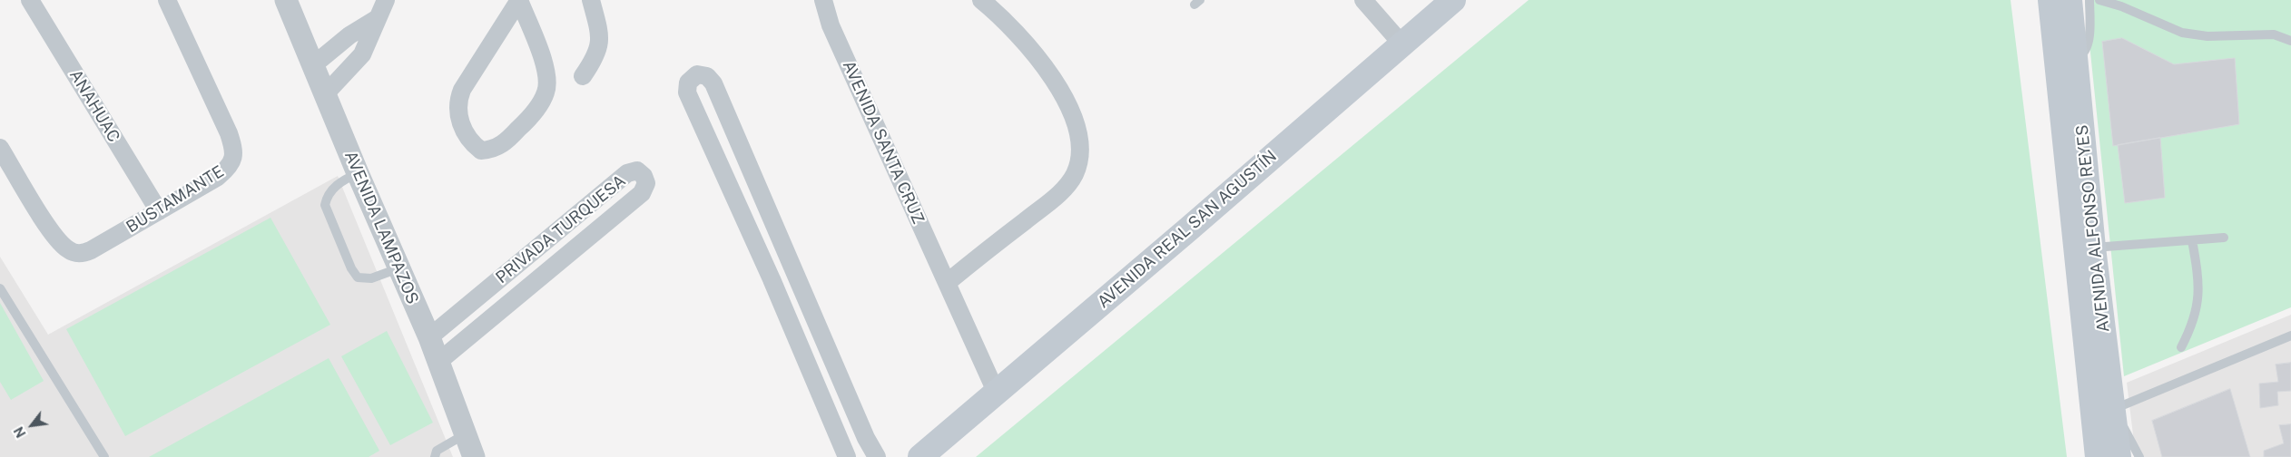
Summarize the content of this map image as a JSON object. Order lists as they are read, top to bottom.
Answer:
{
  "streets": {
    "main road": ["AVENIDA ALFONSO REYES", "AVENIDA REAL SAN AGUSTÍN"],
    "street": [
      "ANAHUAC",
      "AVENIDA SANTA CRUZ",
      "BUSTAMANTE",
      "AVENIDA LAMPAZOS",
      "PRIVADA TURQUESA"
    ]
  },
  "crossings": [
    ["ANAHUAC", "BUSTAMANTE"],
    ["AVENIDA SANTA CRUZ", "AVENIDA REAL SAN AGUSTÍN"],
    ["AVENIDA LAMPAZOS", "PRIVADA TURQUESA"]
  ],
  "north": "bottom left"
}
